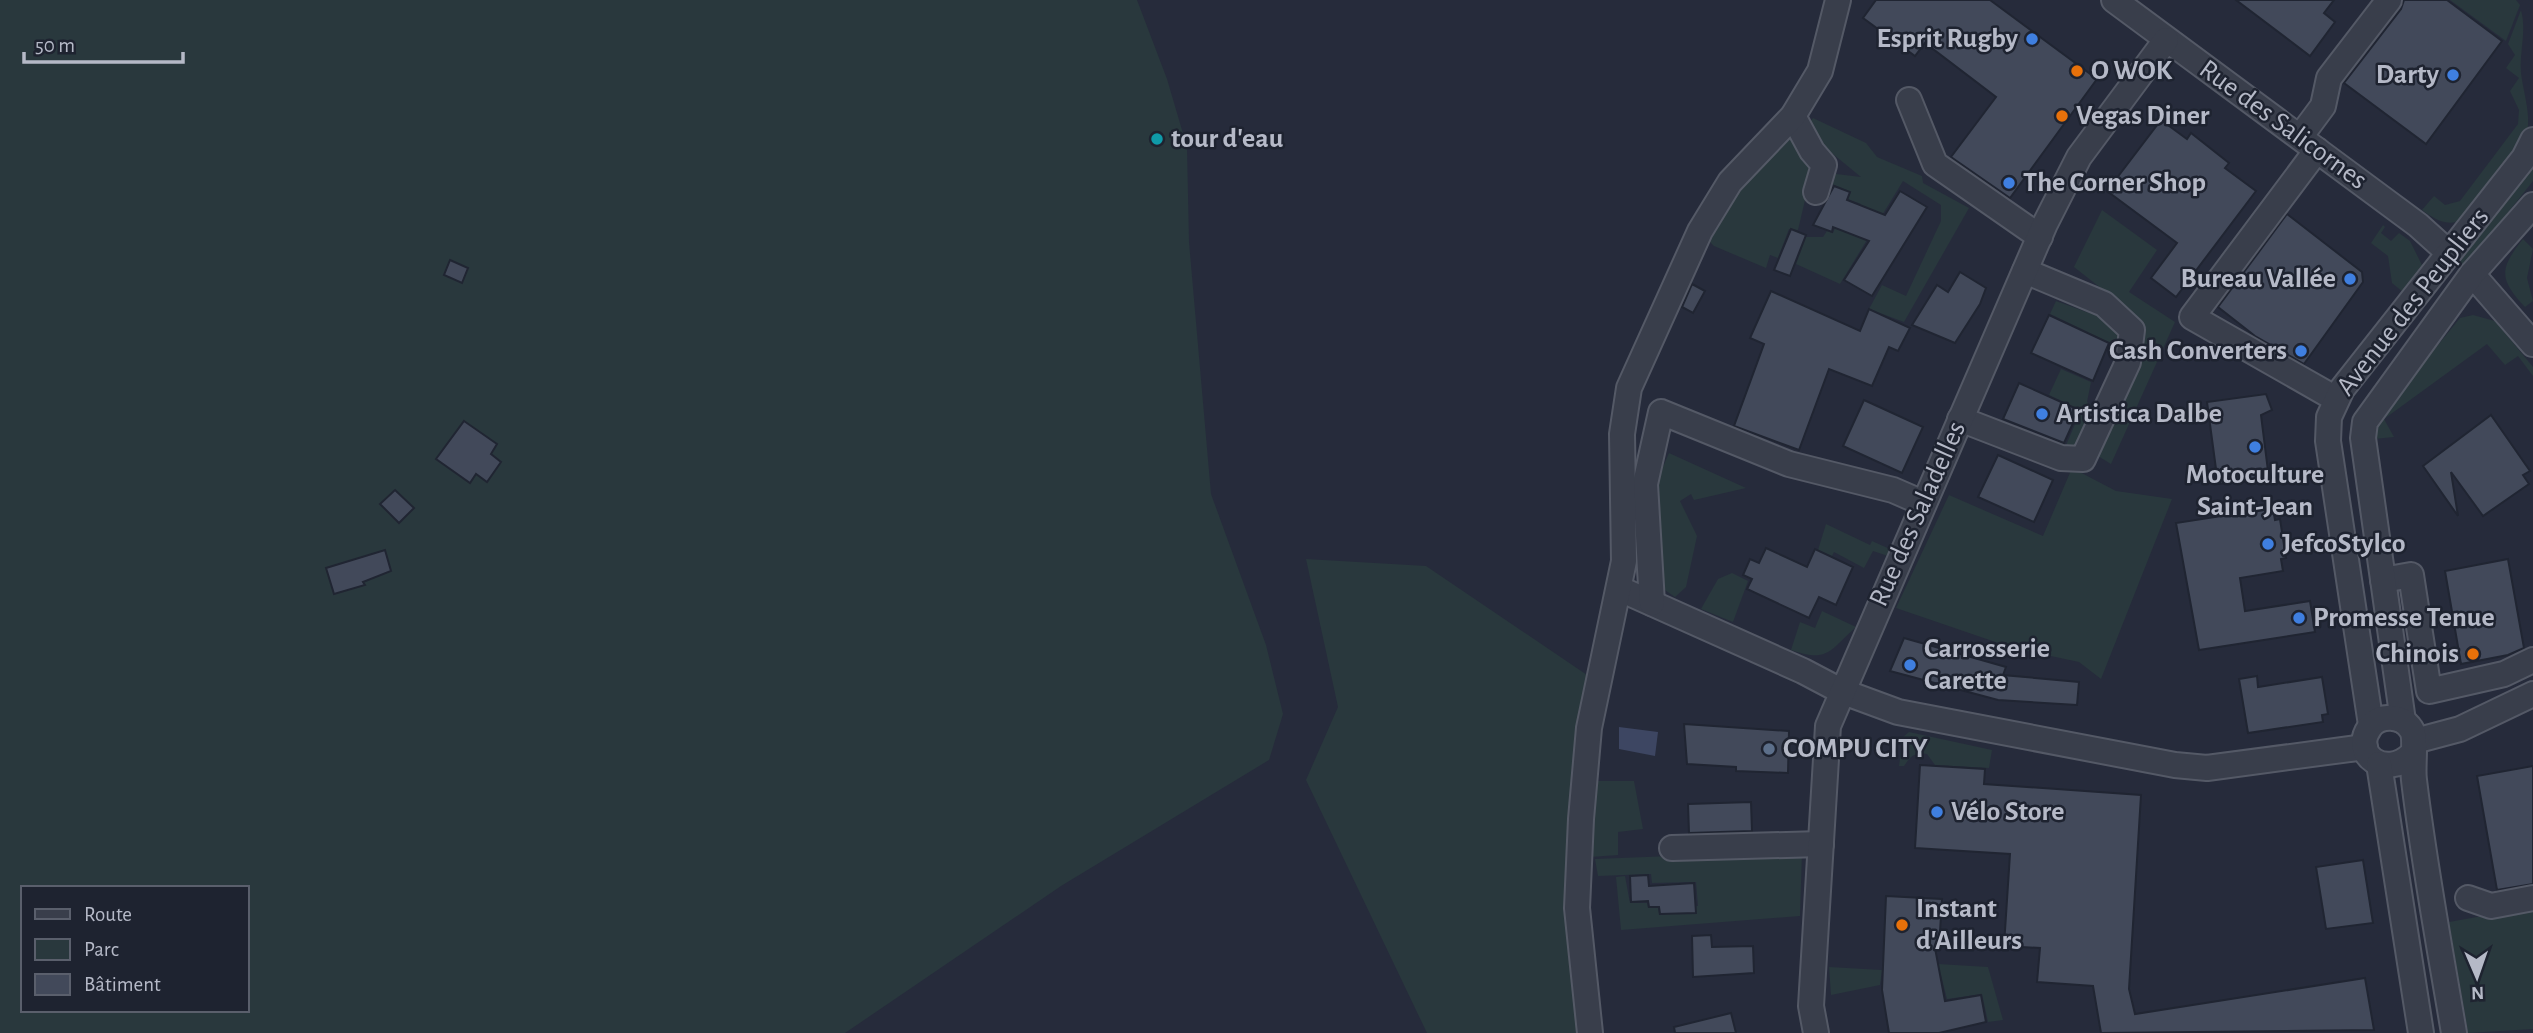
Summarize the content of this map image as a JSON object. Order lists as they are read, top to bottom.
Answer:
{
  "streets": {
    "street": ["Rue des Salicornes", "Avenue des Peupliers", "Rue des Saladelles"]
  },
  "crossings": [
    ["Rue des Salicornes", "Avenue des Peupliers"],
    ["Rue des Salicornes", "Rue des Saladelles"]
  ],
  "places": [
    "Esprit Rugby",
    "O WOK",
    "Darty",
    "Vegas Diner",
    "tour d'eau",
    "The Corner Shop",
    "Bureau Vallée",
    "Cash Converters",
    "Artistica Dalbe",
    "Motoculture Saint-Jean",
    "JefcoStylco",
    "Promesse Tenue",
    "Chinois",
    "Carrosserie Carette",
    "COMPU CITY",
    "Vélo Store",
    "Instant d'Ailleurs"
  ],
  "legend": ["Route", "Parc", "Bâtiment"],
  "scale_bar": "50 m",
  "north": "bottom"
}
